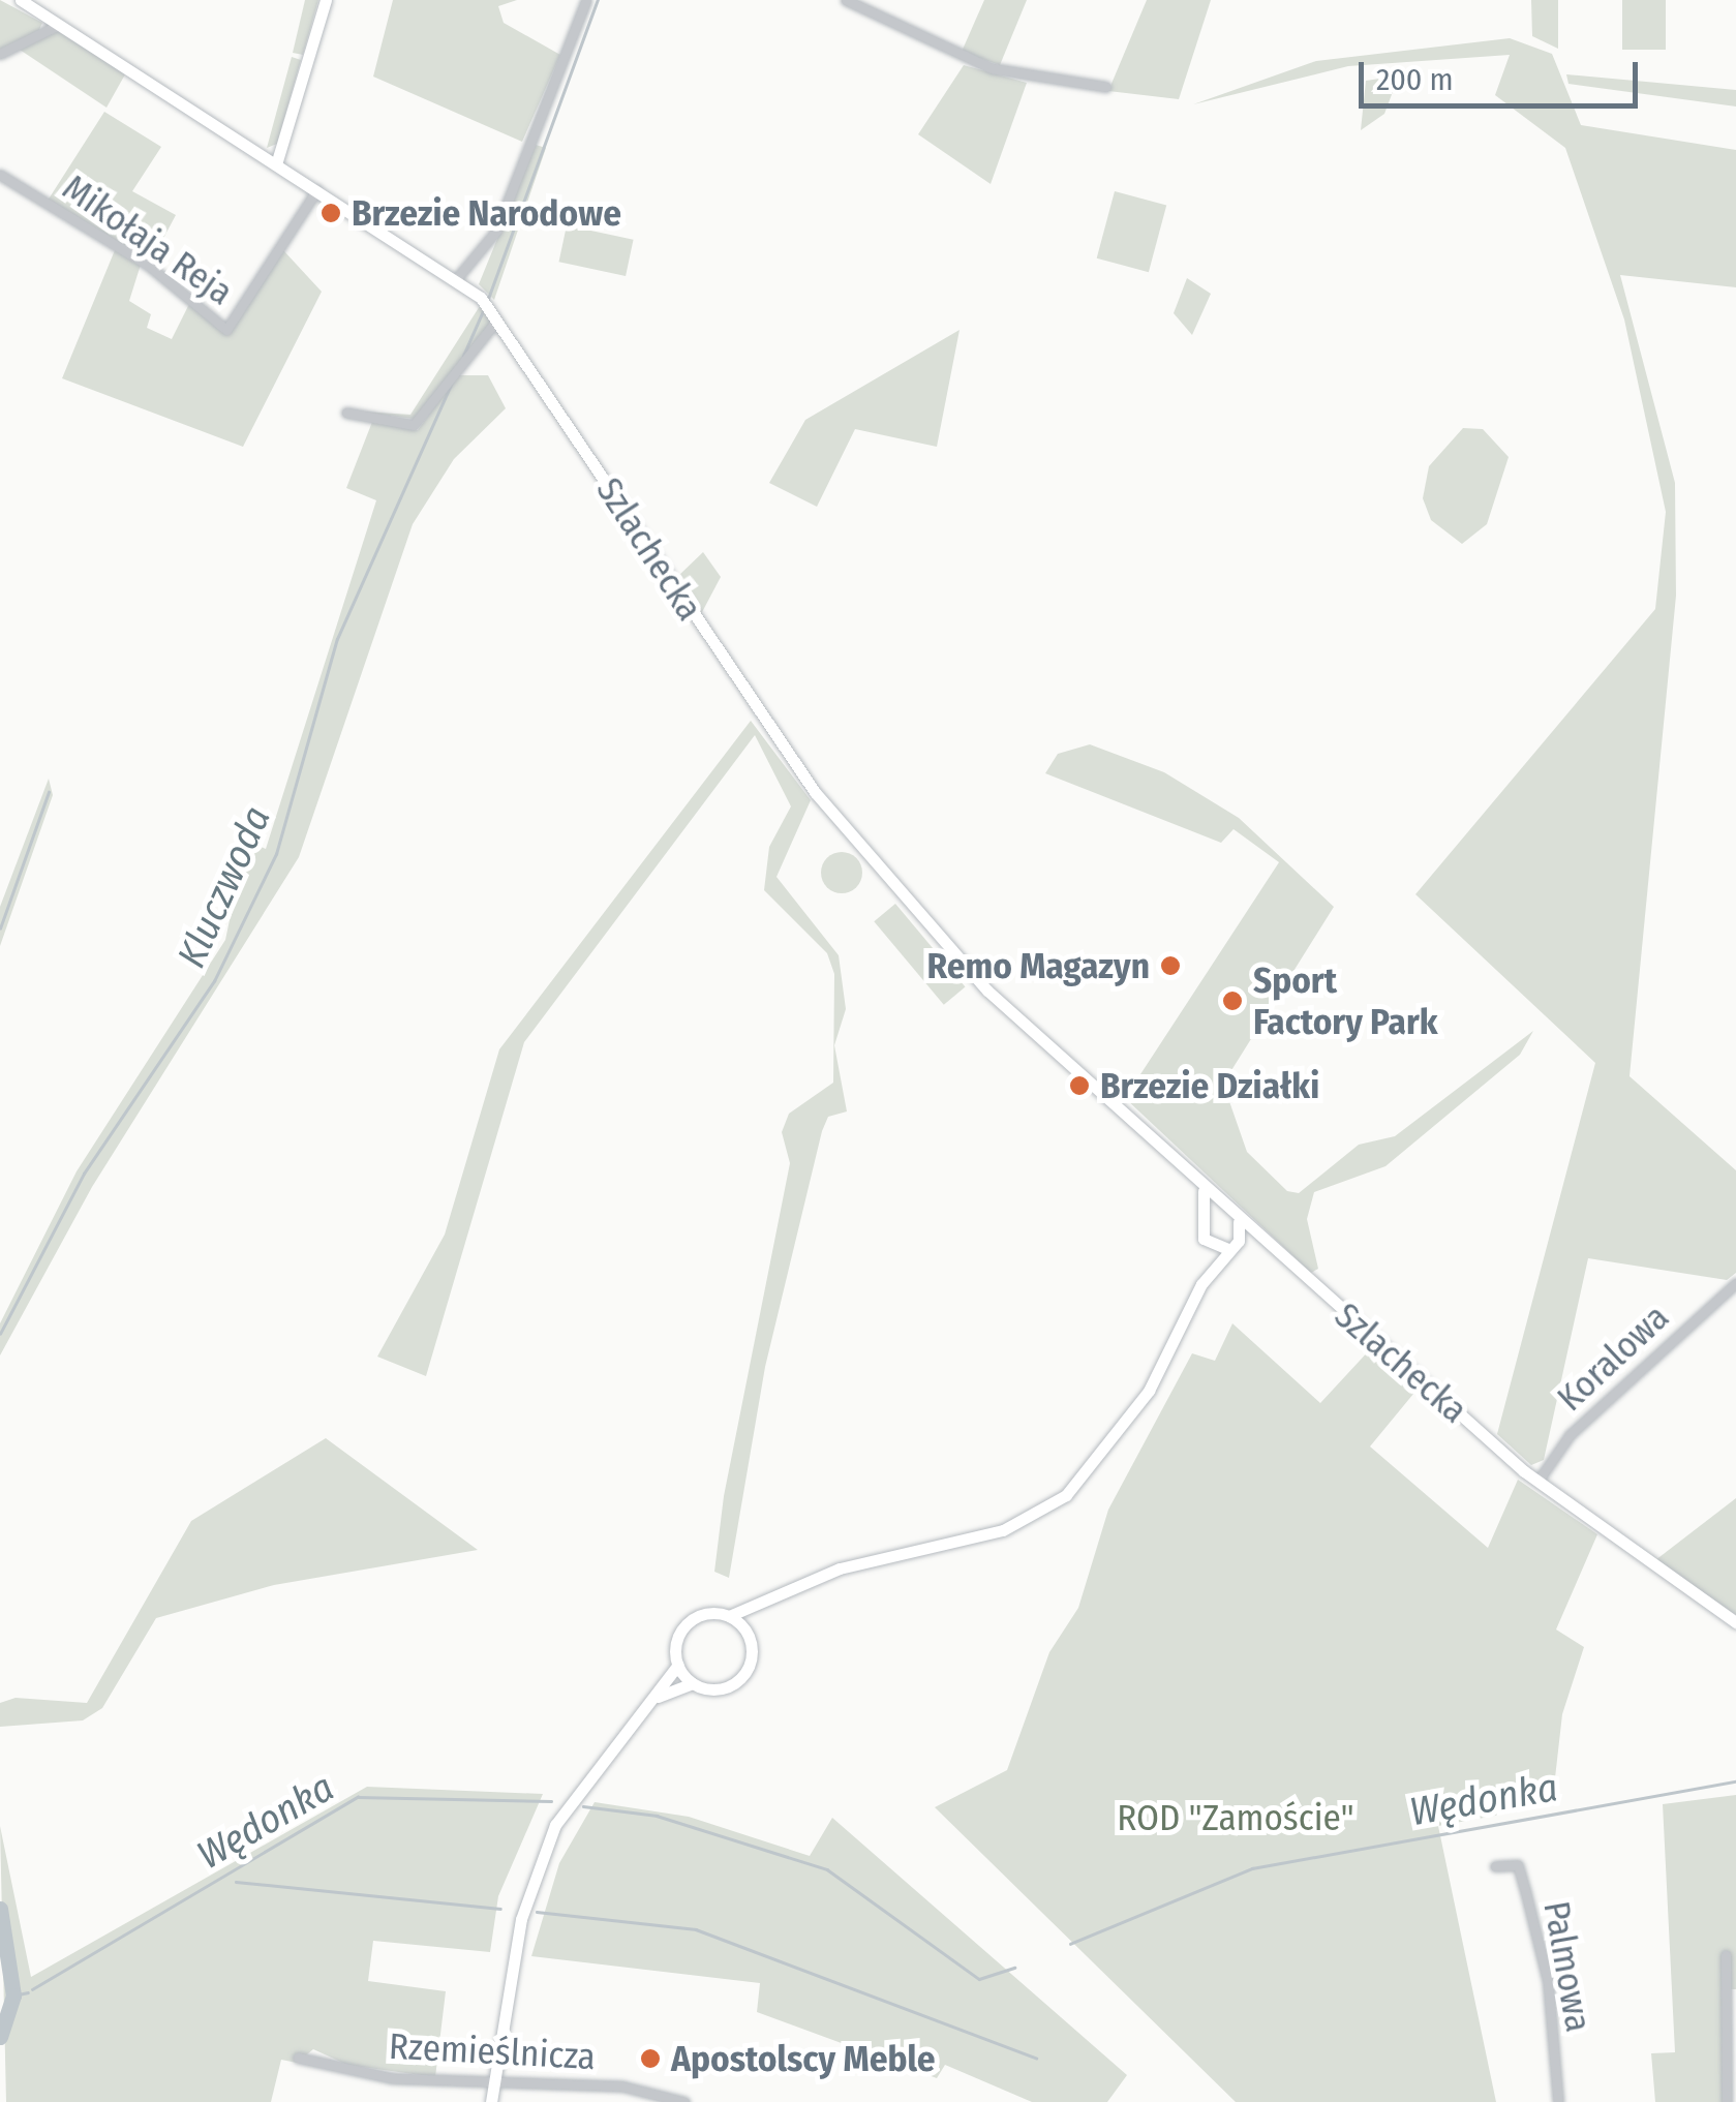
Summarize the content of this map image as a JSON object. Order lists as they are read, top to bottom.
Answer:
{
  "streets": {
    "street": [
      "Mikołaja Reja",
      "Szlachecka",
      "Koralowa",
      "Palmowa",
      "Rzemieślnicza"
    ]
  },
  "crossings": [
    ["Mikołaja Reja", "Szlachecka"],
    ["Szlachecka", "Koralowa"]
  ],
  "water": ["Kluczwoda", "Wędonka"],
  "parks": ["ROD \"Zamoście\""],
  "places": [
    "Brzezie Narodowe",
    "Remo Magazyn",
    "Sport Factory Park",
    "Brzezie Działki",
    "Apostolscy Meble"
  ],
  "scale_bar": "200 m"
}
